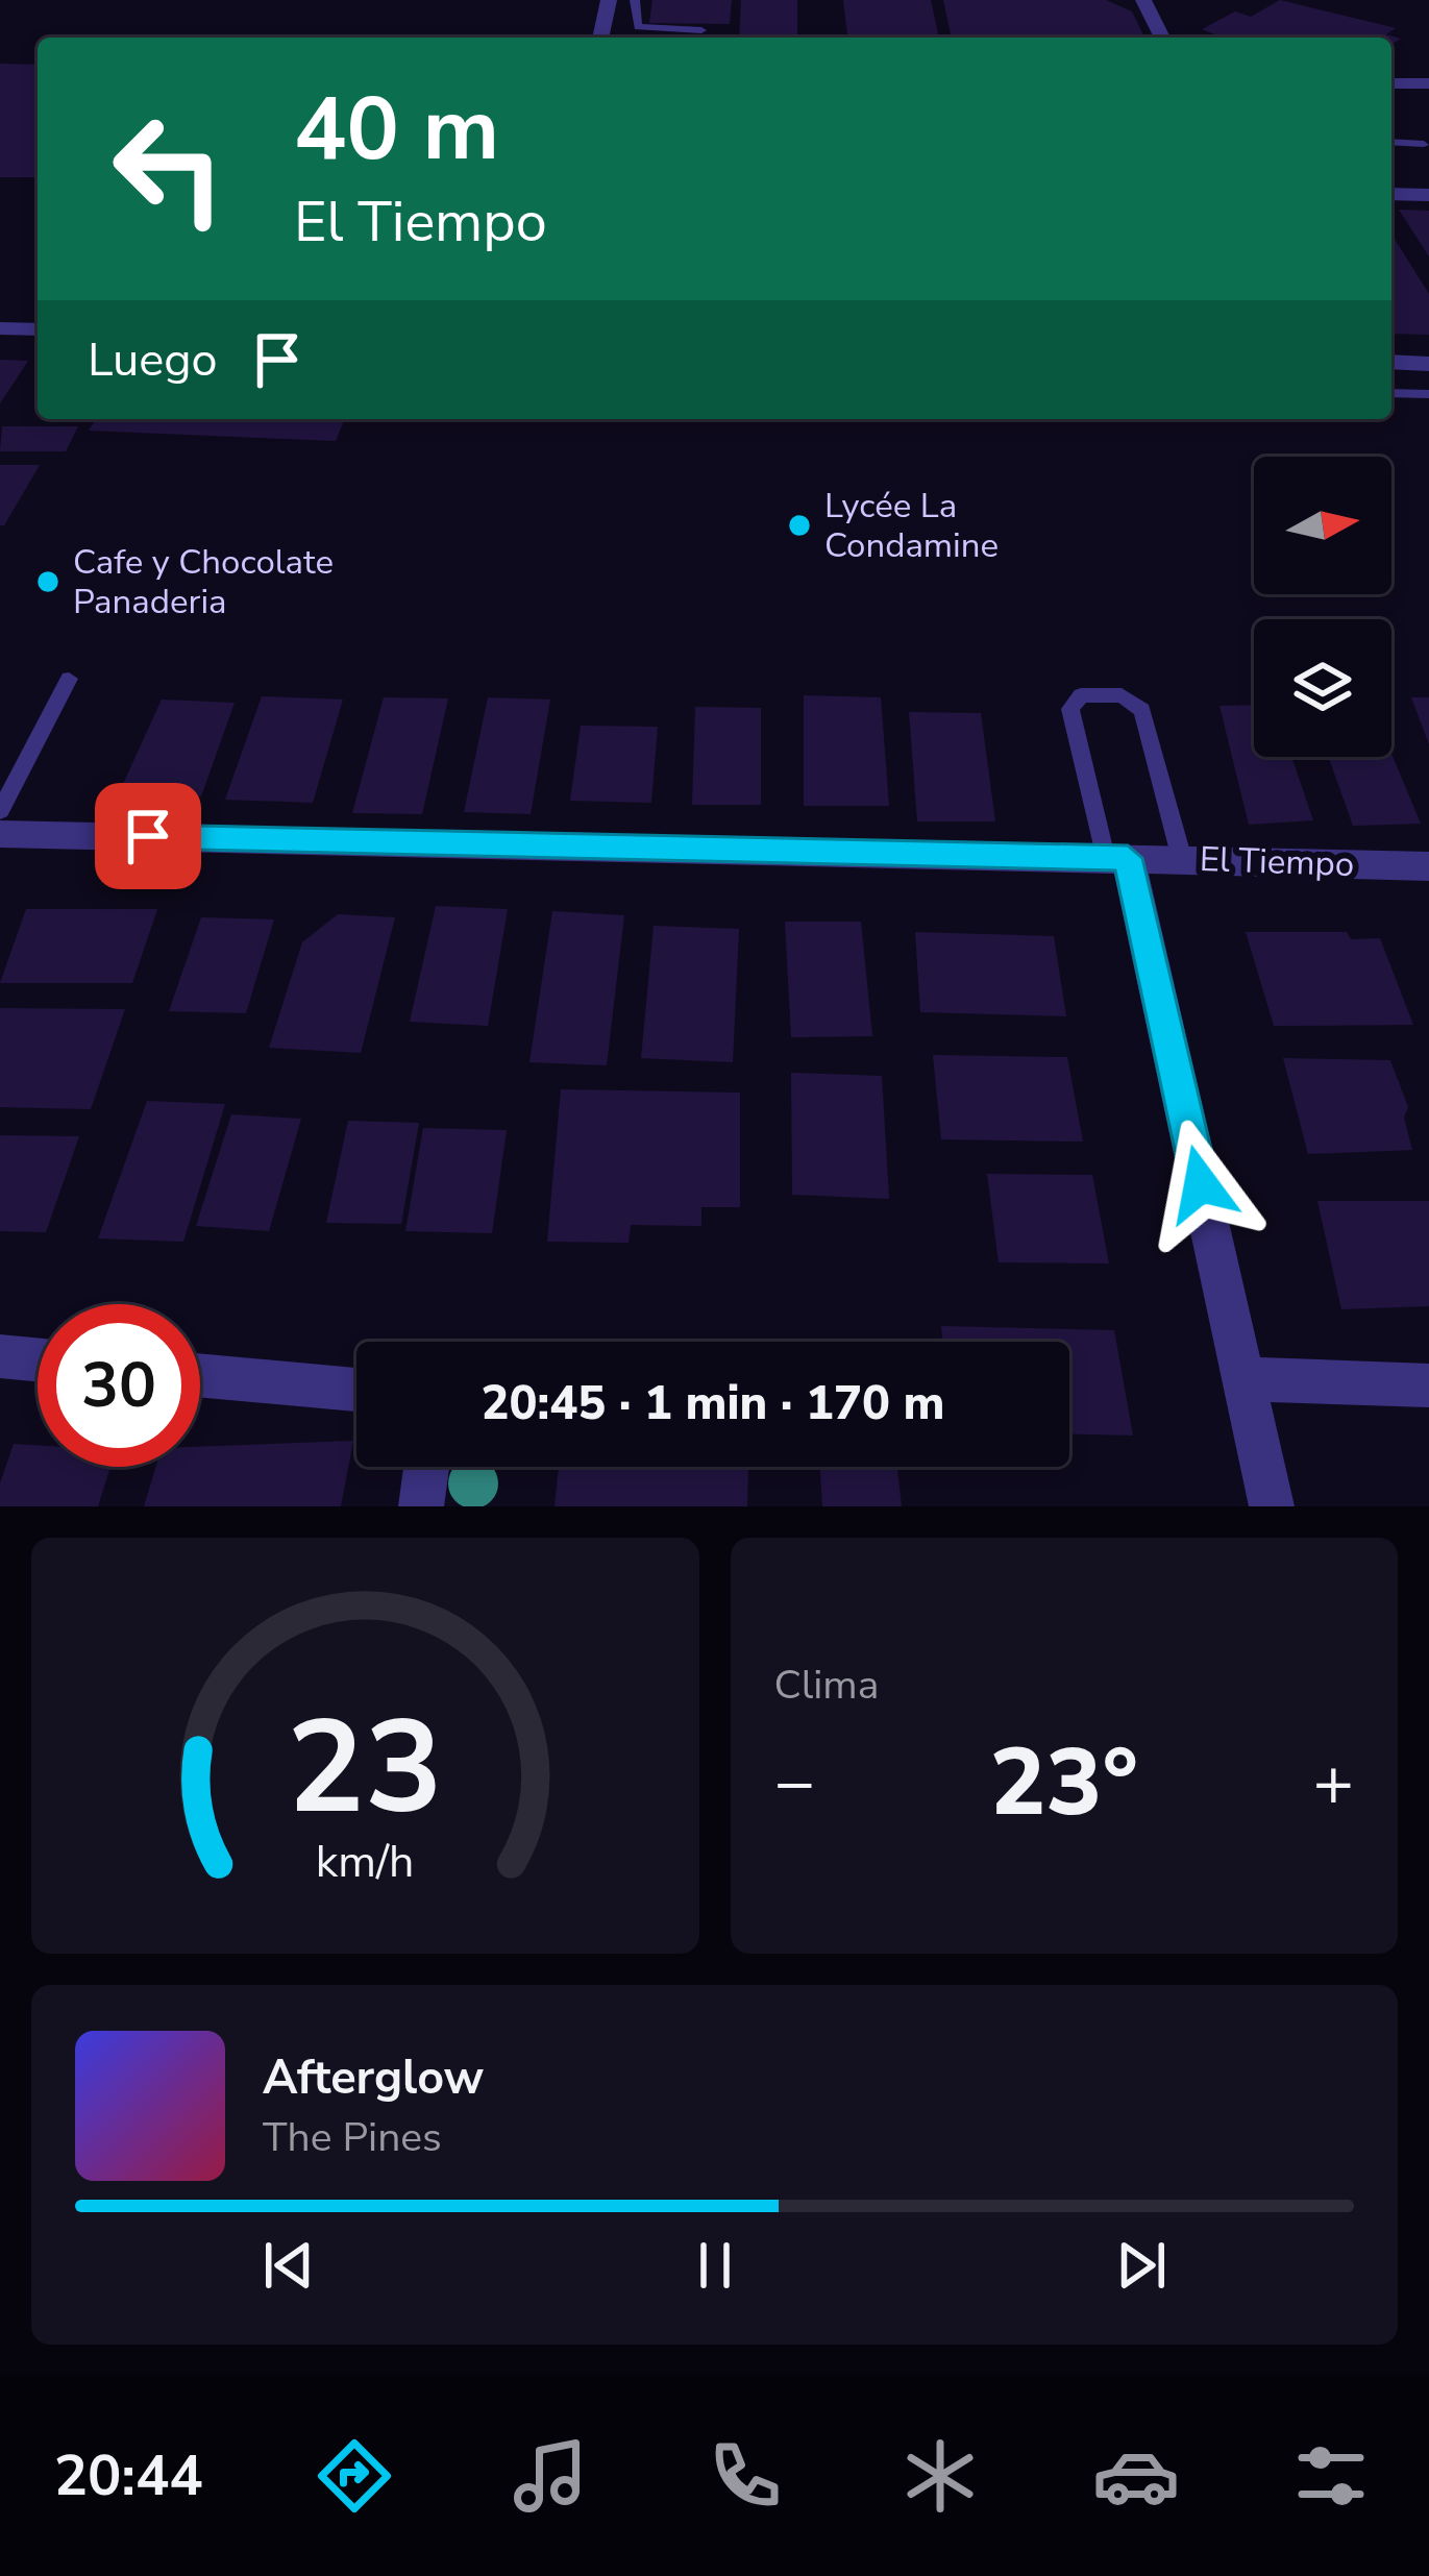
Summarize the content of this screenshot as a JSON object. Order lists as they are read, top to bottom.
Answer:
{
  "streets": {
    "street": ["El Tiempo"]
  },
  "places": ["Lycée La Condamine", "Cafe y Chocolate Panaderia"],
  "north": "right",
  "page": {
    "turn": ["40 m", "El Tiempo"],
    "then": "Luego",
    "limit": "30",
    "trip": "20:45 · 1 min · 170 m",
    "tile": "Clima",
    "heat": ["−", "23°", "+"],
    "song": ["Afterglow", "The Pines"],
    "tabs": "20:44",
    "gauge": ["23", "km/h"]
  }
}
